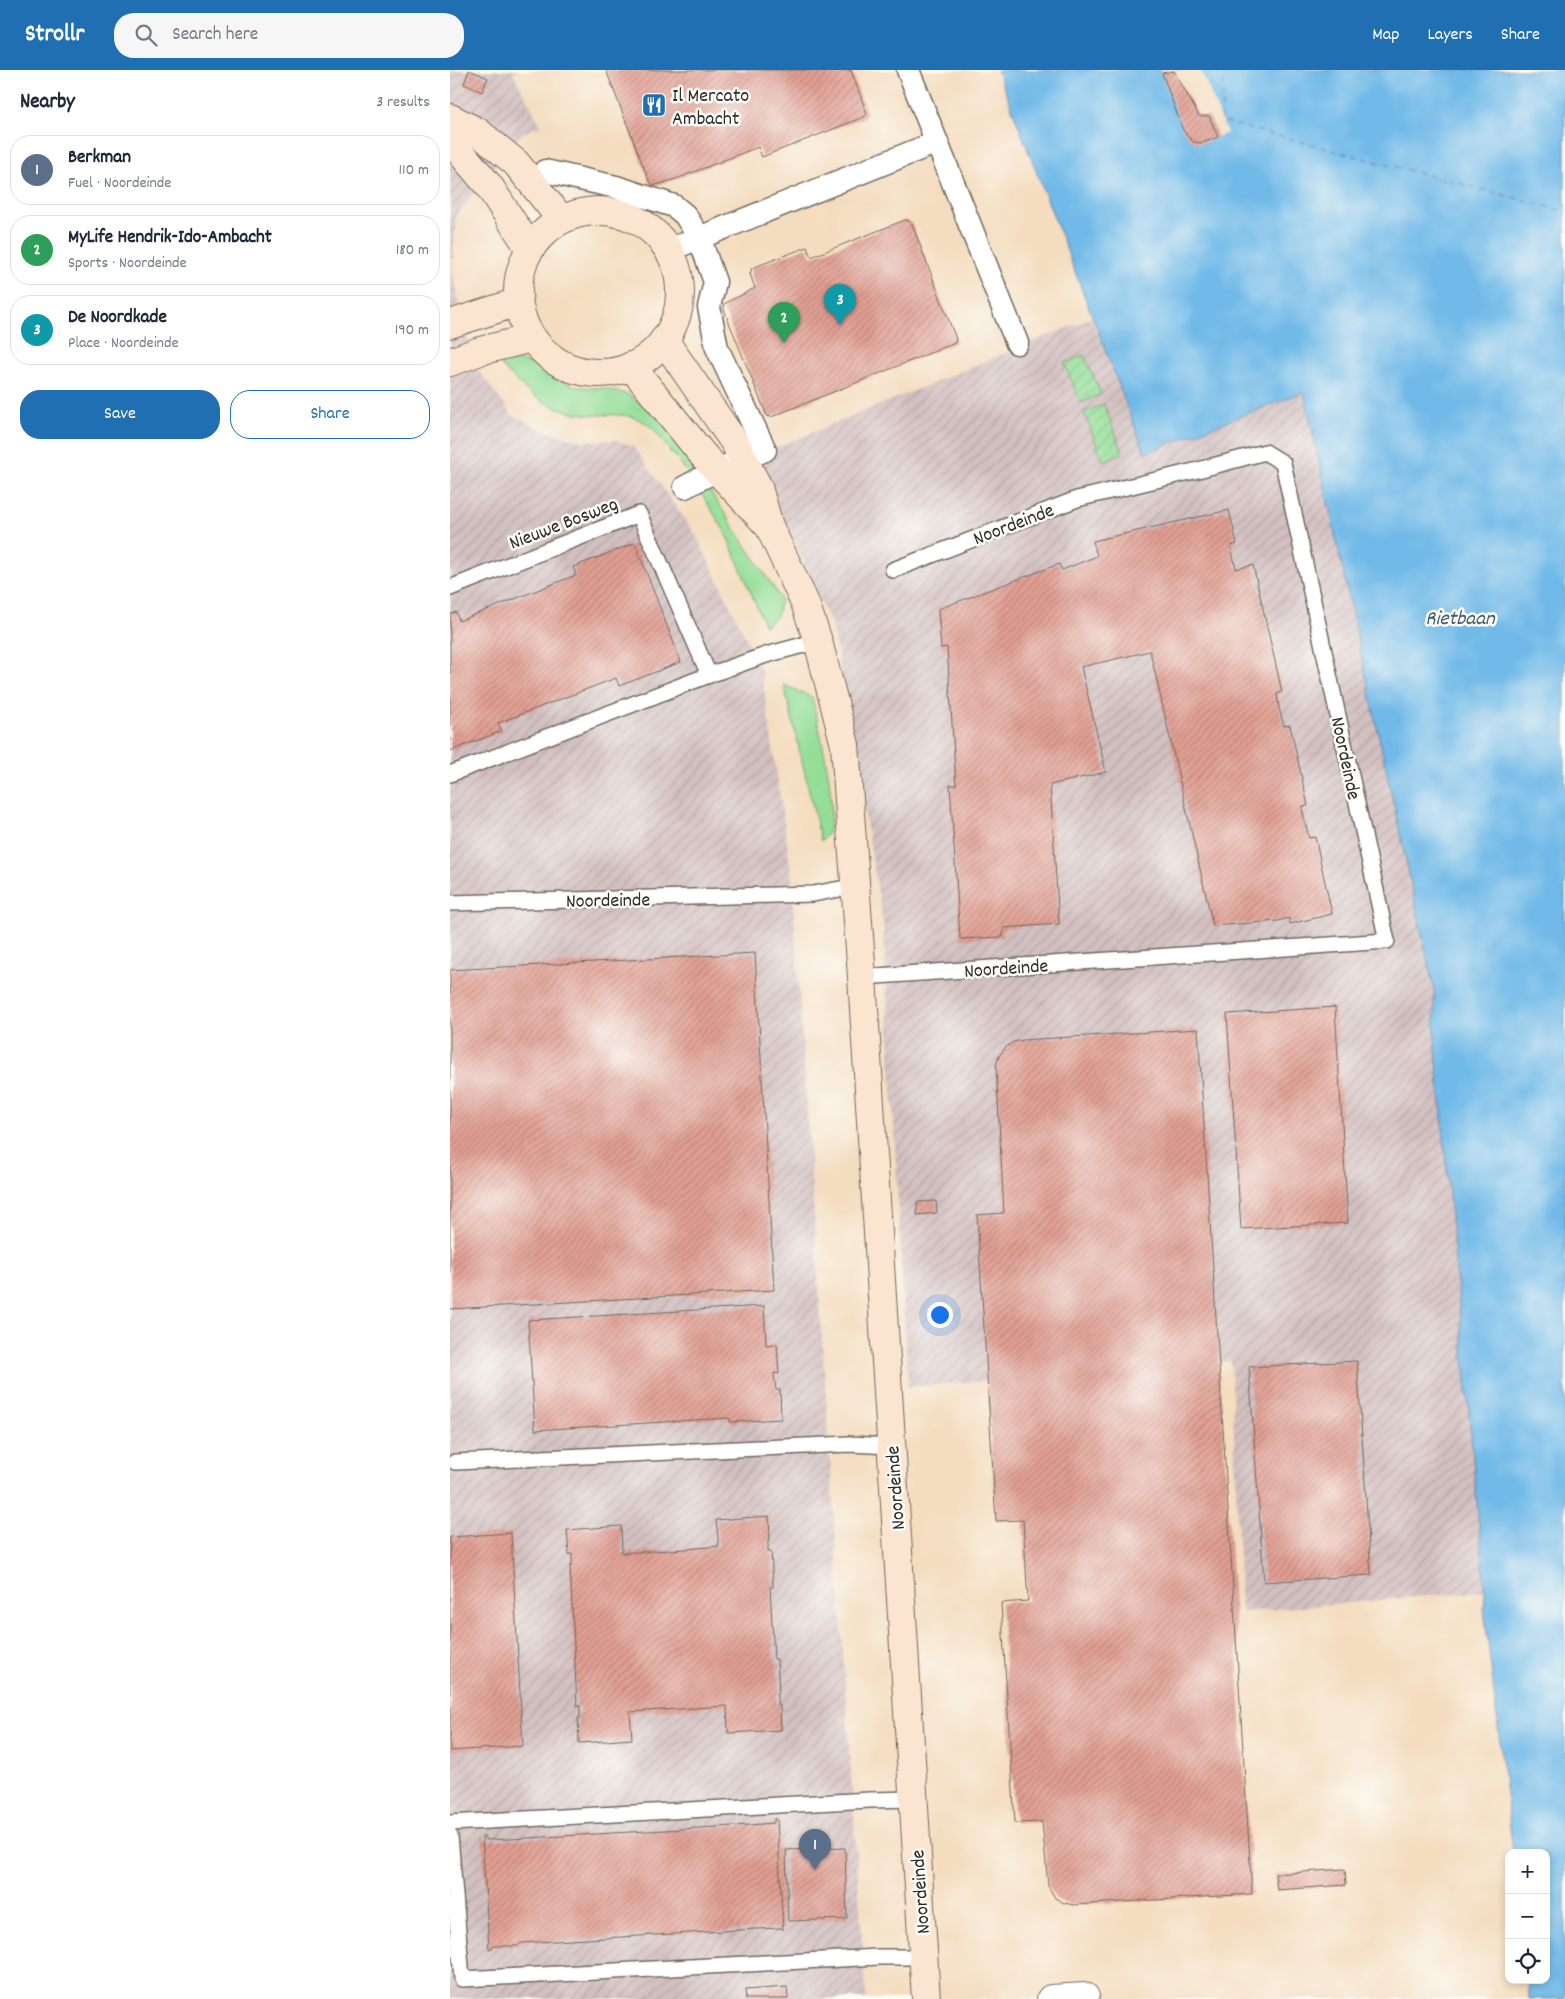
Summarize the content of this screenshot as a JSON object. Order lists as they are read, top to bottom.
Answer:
{
  "streets": {
    "main road": ["Noordeinde"],
    "lane": ["Nieuwe Bosweg"]
  },
  "water": ["Rietbaan"],
  "places": {
    "restaurant": ["Il Mercato Ambacht"]
  },
  "page": {
    "header": "Strollr",
    "search": "Search here",
    "nav": ["Map", "Layers", "Share"],
    "heading": ["Nearby", "3 results"],
    "list": [
      {
        "mark": "1",
        "name": "Berkman",
        "note": "Fuel · Noordeinde",
        "value": "110 m"
      },
      {
        "mark": "2",
        "name": "MyLife Hendrik-Ido-Ambacht",
        "note": "Sports · Noordeinde",
        "value": "180 m"
      },
      {
        "mark": "3",
        "name": "De Noordkade",
        "note": "Place · Noordeinde",
        "value": "190 m"
      }
    ],
    "pins": ["3", "2", "1"],
    "buttons": ["Save", "Share"],
    "map_buttons": ["+", "−"]
  }
}
